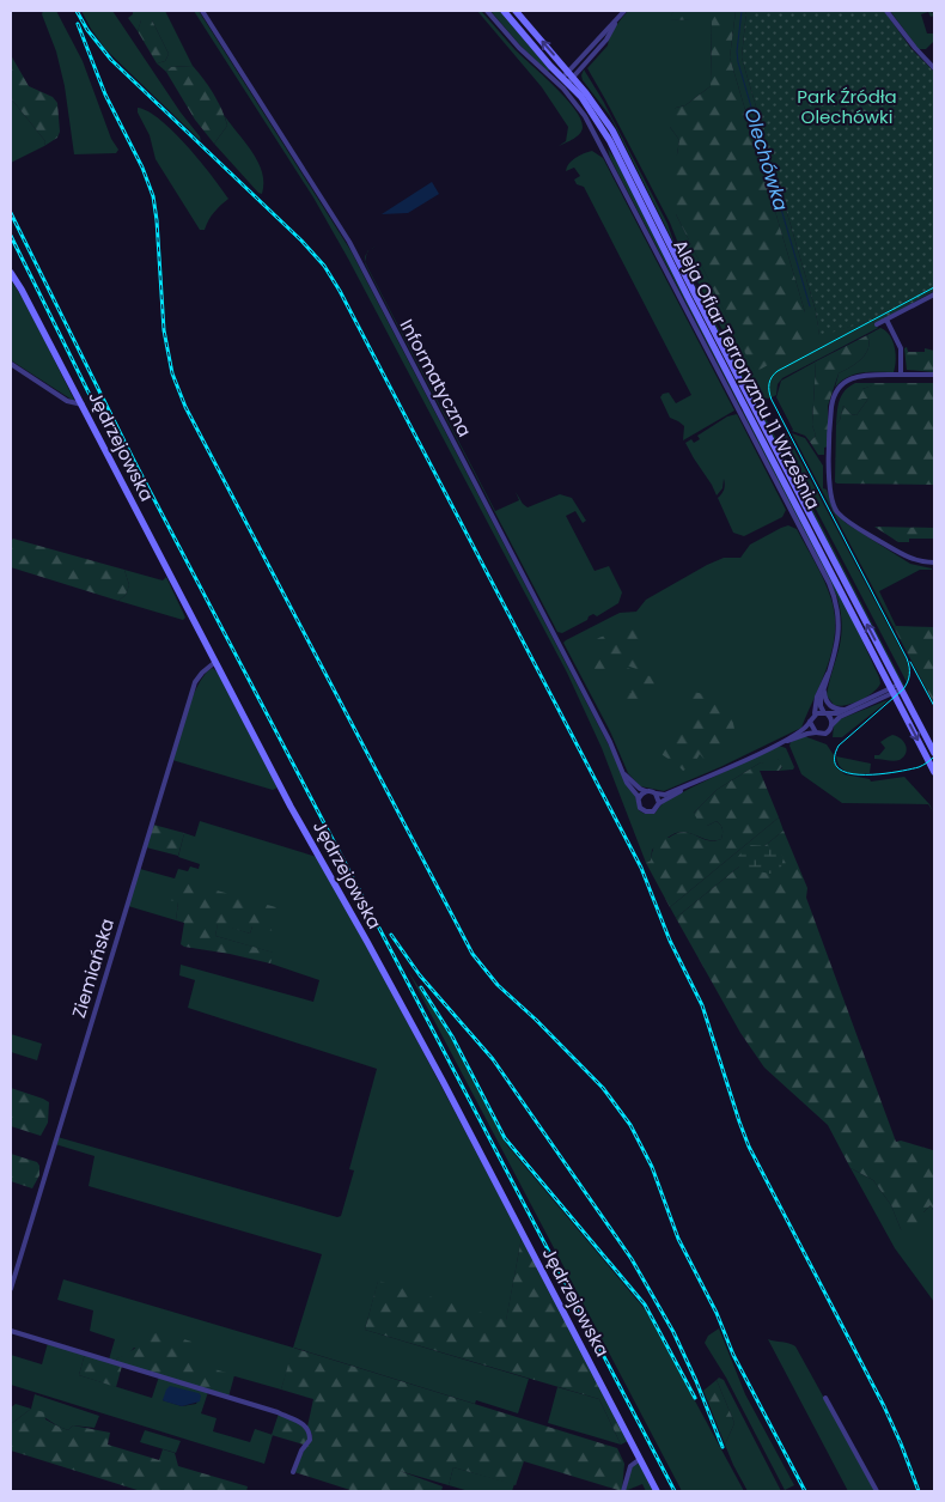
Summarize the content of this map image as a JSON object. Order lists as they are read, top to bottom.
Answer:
{
  "streets": {
    "street": [
      "Aleja Ofiar Terroryzmu 11 Września",
      "Informatyczna",
      "Jędrzejowska",
      "Ziemiańska"
    ]
  },
  "crossings": [
    ["Jędrzejowska", "Ziemiańska"]
  ],
  "water": ["Olechówka"],
  "parks": ["Park Źródła Olechówki"]
}
